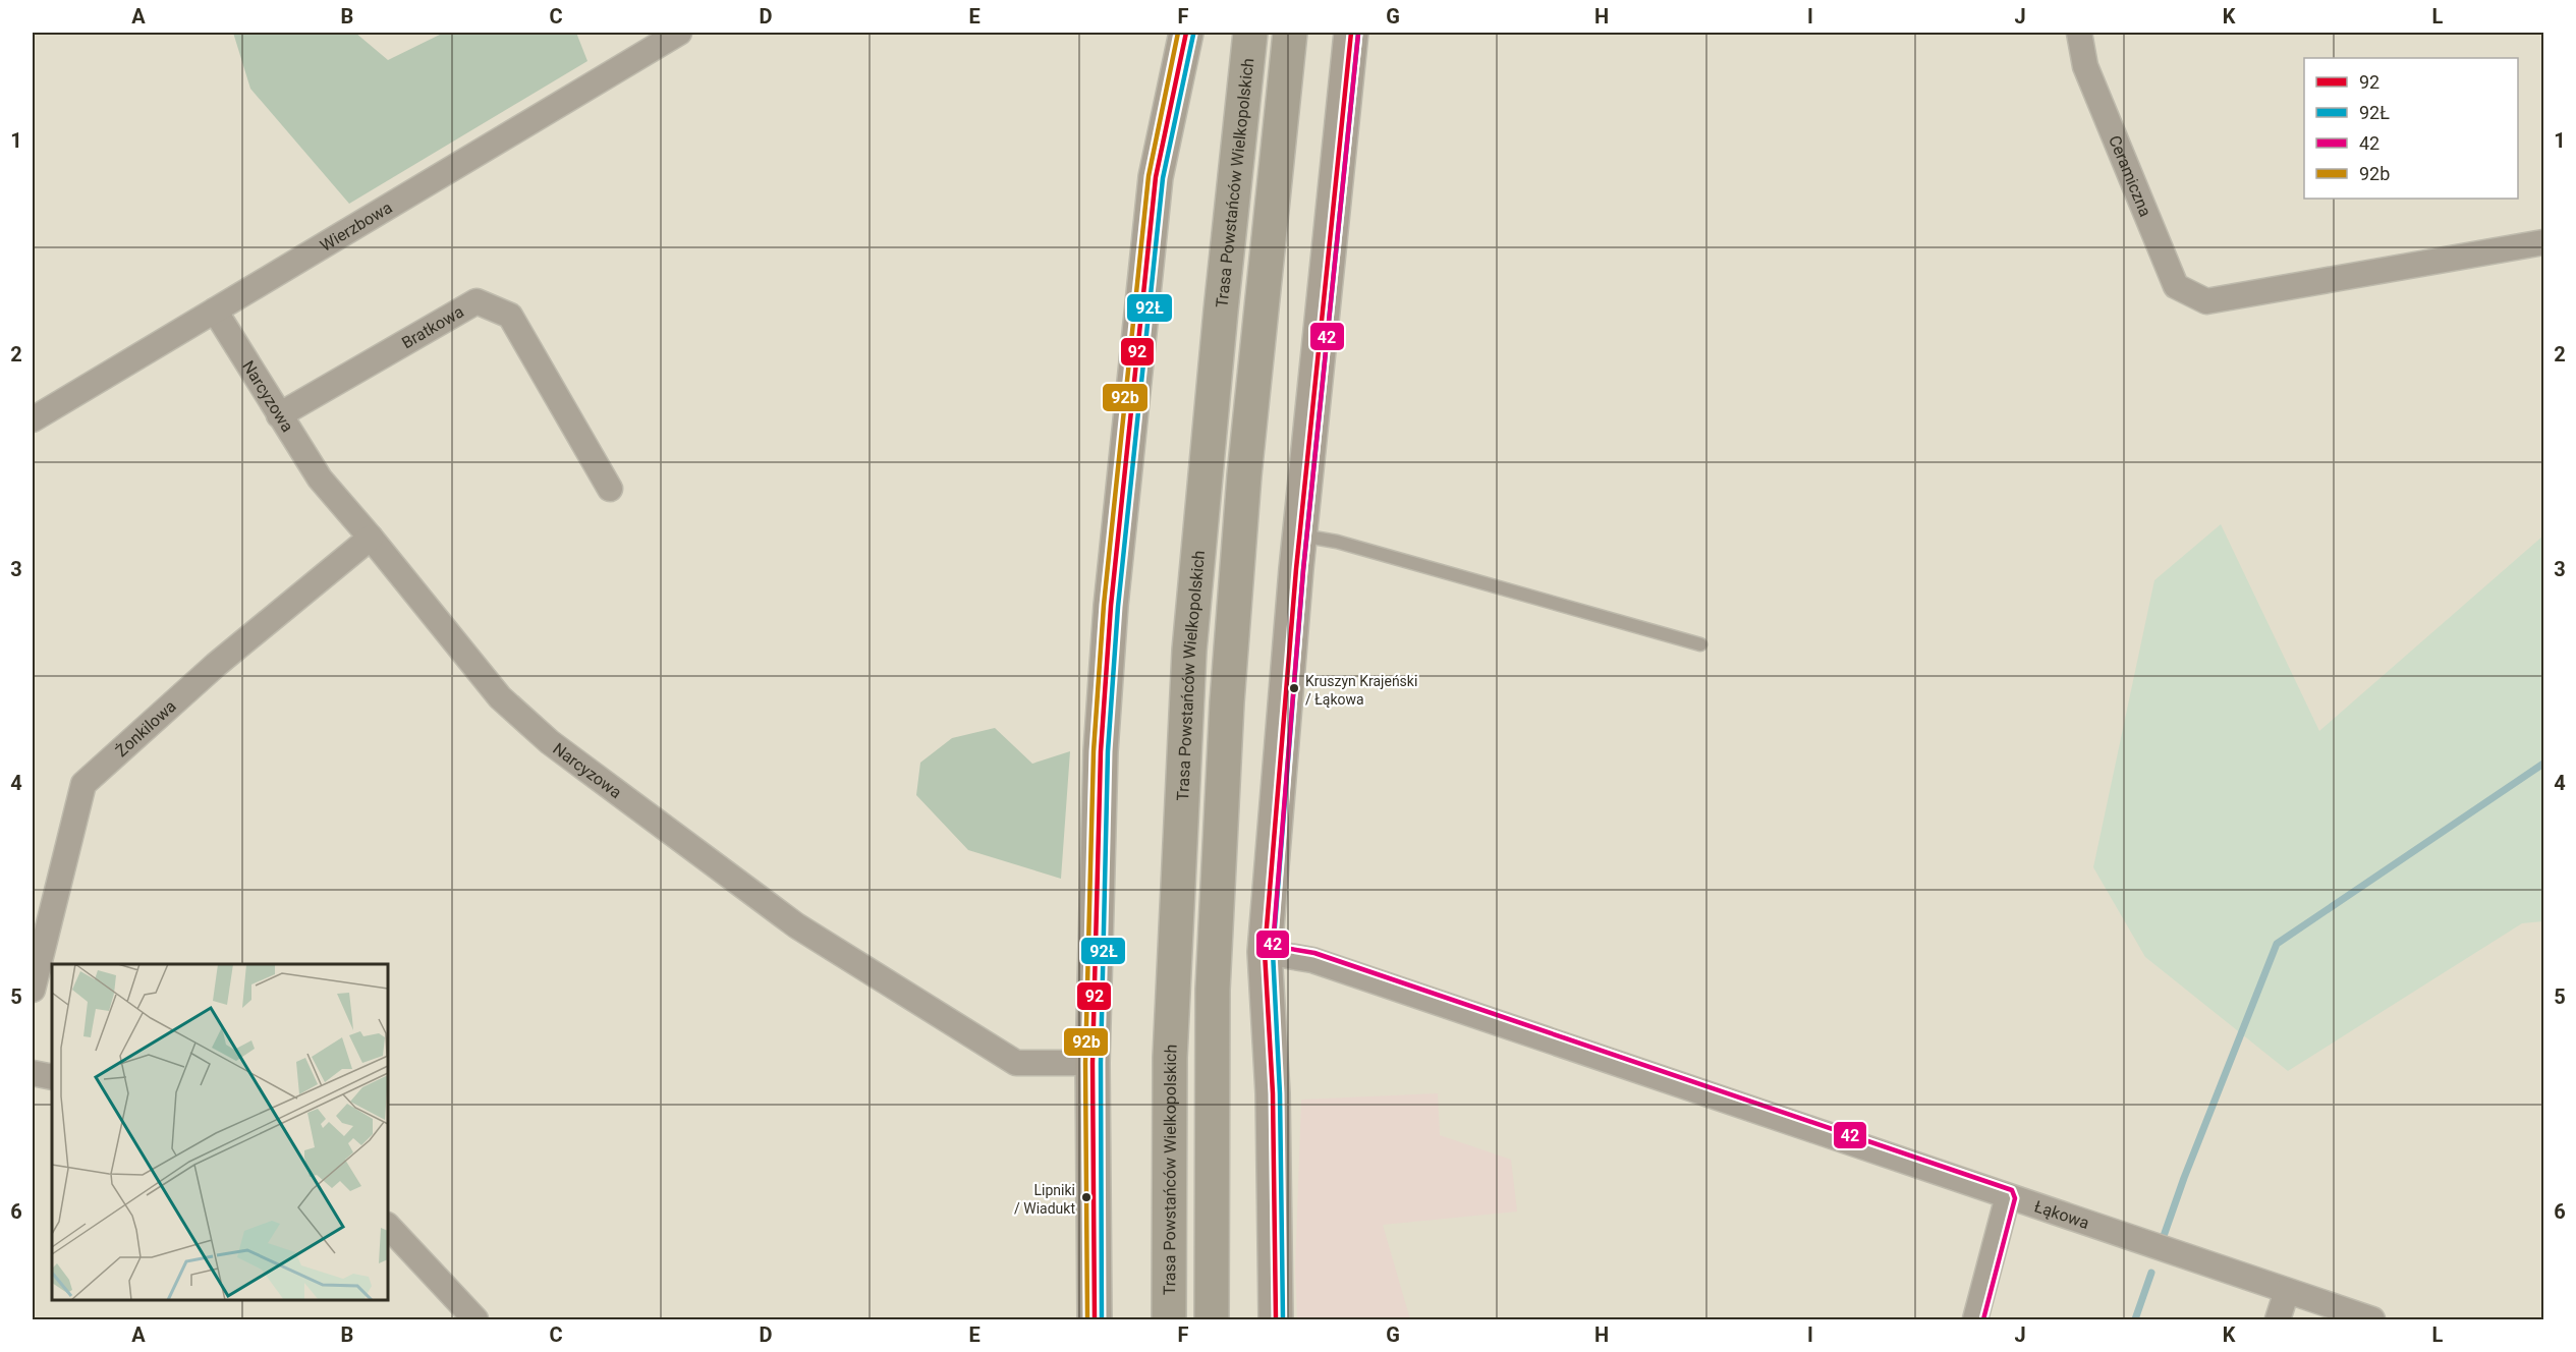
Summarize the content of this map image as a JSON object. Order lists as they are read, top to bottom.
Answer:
{
  "streets": {
    "highway": ["Trasa Powstańców Wielkopolskich"],
    "street": [
      "Ceramiczna",
      "Wierzbowa",
      "Bratkowa",
      "Narcyzowa",
      "Żonkilowa",
      "Łąkowa"
    ]
  },
  "crossings": [
    ["Wierzbowa", "Narcyzowa"],
    ["Bratkowa", "Narcyzowa"],
    ["Narcyzowa", "Żonkilowa"]
  ],
  "places": ["Kruszyn Krajeński / Łąkowa", "Lipniki / Wiadukt"],
  "lines": [
    "transit line 92",
    "transit line 92b",
    "transit line 92Ł",
    "transit line 42"
  ],
  "legend": [
    "92",
    "92Ł",
    "42",
    "92b"
  ],
  "grid": {
    "columns": [
      "A",
      "B",
      "C",
      "D",
      "E",
      "F",
      "G",
      "H",
      "I",
      "J",
      "K",
      "L"
    ],
    "rows": [
      "1",
      "2",
      "3",
      "4",
      "5",
      "6"
    ]
  }
}
